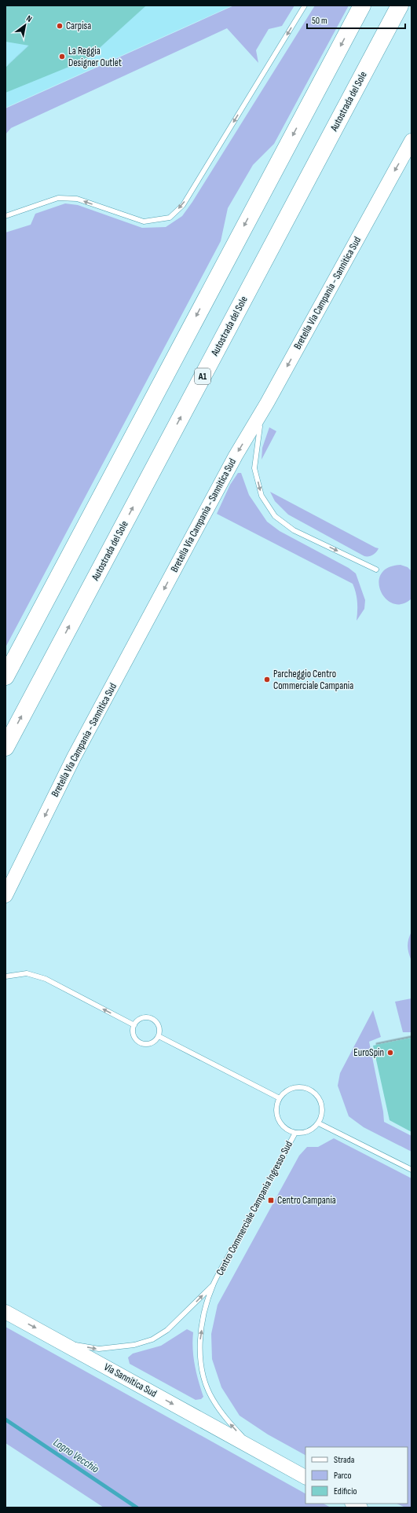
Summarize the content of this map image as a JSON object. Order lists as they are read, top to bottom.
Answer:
{
  "streets": {
    "highway": ["Autostrada del Sole", "A1"],
    "street": ["Bretella Via Campania - Sannitica Sud", "Via Sannitica Sud"],
    "lane": ["Centro Commerciale Campania Ingresso Sud"]
  },
  "crossings": [
    ["Centro Commerciale Campania Ingresso Sud", "Via Sannitica Sud"]
  ],
  "one_way": ["Bretella Via Campania - Sannitica Sud", "Via Sannitica Sud"],
  "water": ["Lagno Vecchio"],
  "places": {
    "other": [
      "Carpisa",
      "La Reggia Designer Outlet",
      "Parcheggio Centro Commerciale Campania",
      "EuroSpin"
    ],
    "transit": ["Centro Campania"]
  },
  "legend": ["Strada", "Parco", "Edificio"],
  "scale_bar": "50 m",
  "north": "top right"
}
